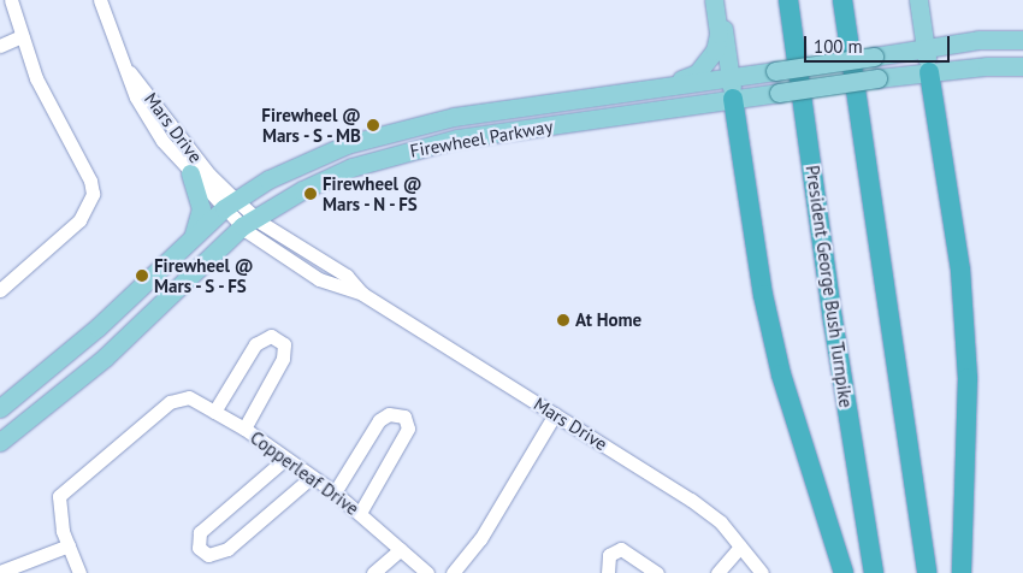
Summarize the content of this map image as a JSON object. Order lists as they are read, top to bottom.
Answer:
{
  "streets": {
    "highway": ["President George Bush Turnpike"],
    "main road": ["Firewheel Parkway"],
    "street": ["Mars Drive", "Copperleaf Drive"]
  },
  "crossings": [
    ["Mars Drive", "Firewheel Parkway"]
  ],
  "places": [
    "Firewheel @ Mars - S - MB",
    "Firewheel @ Mars - N - FS",
    "Firewheel @ Mars - S - FS",
    "At Home"
  ],
  "scale_bar": "100 m"
}
